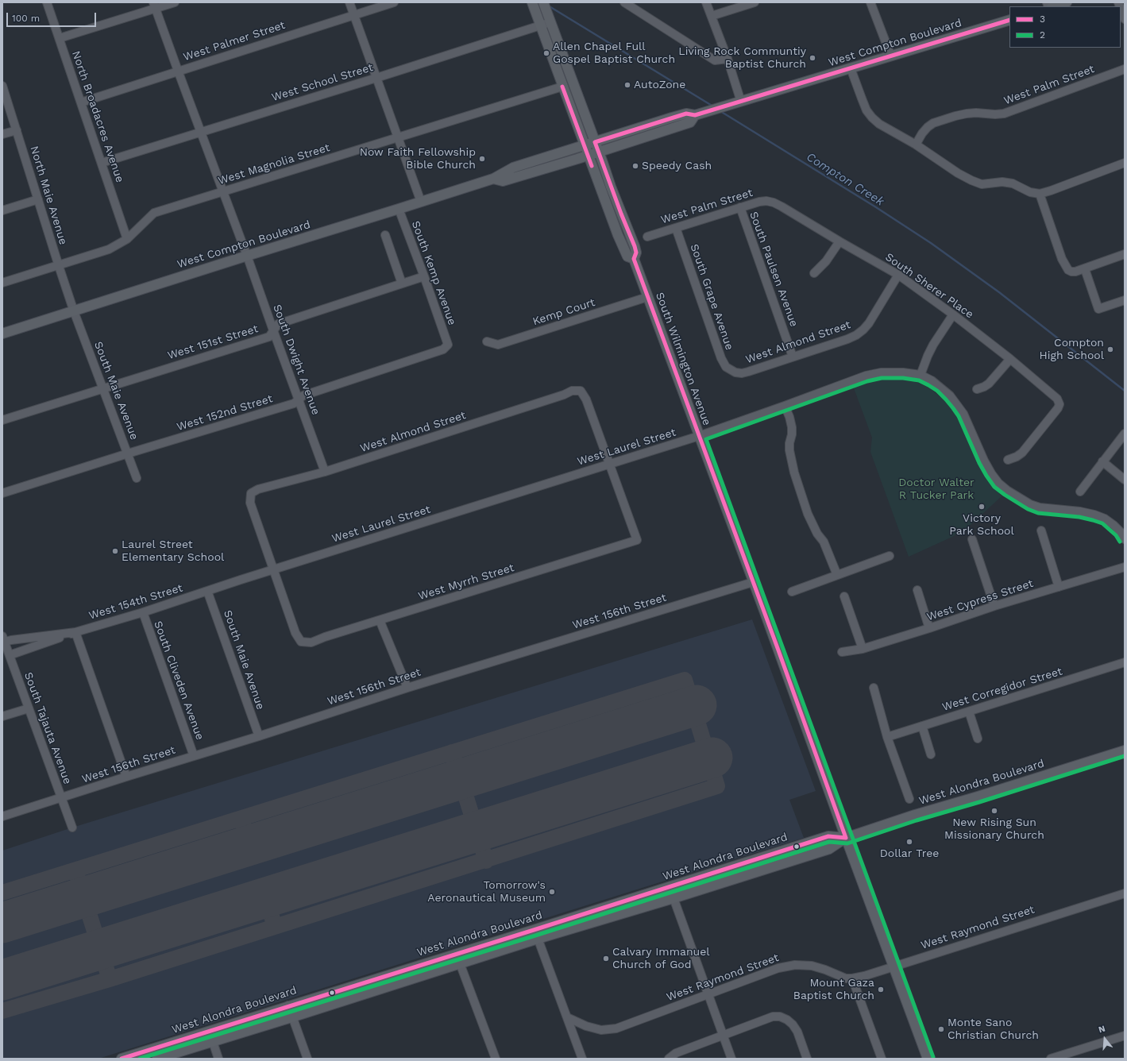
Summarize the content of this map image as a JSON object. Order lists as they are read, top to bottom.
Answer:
{
  "streets": {
    "main road": ["West Compton Boulevard", "South Wilmington Avenue", "West Alondra Boulevard"],
    "street": [
      "West Palmer Street",
      "West School Street",
      "West Palm Street",
      "North Broadacres Avenue",
      "West Magnolia Street",
      "North Maie Avenue",
      "South Paulsen Avenue",
      "South Kemp Avenue",
      "South Sherer Place",
      "South Grape Avenue",
      "Kemp Court",
      "West 151st Street",
      "West Almond Street",
      "South Dwight Avenue",
      "South Maie Avenue",
      "West 152nd Street",
      "West Laurel Street",
      "West Myrrh Street",
      "West Cypress Street",
      "West 154th Street",
      "West 156th Street",
      "South Cliveden Avenue",
      "West Corregidor Street",
      "South Tajauta Avenue",
      "West Raymond Street"
    ]
  },
  "crossings": [
    ["West Palmer Street", "North Broadacres Avenue"],
    ["West Palmer Street", "South Dwight Avenue"],
    ["West Compton Boulevard", "North Maie Avenue"],
    ["West Compton Boulevard", "South Kemp Avenue"],
    ["West Compton Boulevard", "South Wilmington Avenue"],
    ["West Compton Boulevard", "South Dwight Avenue"],
    ["West Compton Boulevard", "South Maie Avenue"],
    ["West School Street", "North Broadacres Avenue"],
    ["West School Street", "South Wilmington Avenue"],
    ["West School Street", "South Dwight Avenue"],
    ["West Palm Street", "South Paulsen Avenue"],
    ["West Palm Street", "South Sherer Place"],
    ["West Palm Street", "South Grape Avenue"],
    ["North Broadacres Avenue", "West Magnolia Street"],
    ["West Magnolia Street", "North Maie Avenue"],
    ["West Magnolia Street", "South Wilmington Avenue"],
    ["West Magnolia Street", "South Dwight Avenue"],
    ["North Maie Avenue", "South Maie Avenue"],
    ["South Paulsen Avenue", "West Almond Street"],
    ["South Kemp Avenue", "West 151st Street"],
    ["South Kemp Avenue", "West 152nd Street"],
    ["South Sherer Place", "West Almond Street"],
    ["South Grape Avenue", "West Almond Street"],
    ["Kemp Court", "South Wilmington Avenue"],
    ["West 151st Street", "South Dwight Avenue"],
    ["West 151st Street", "South Maie Avenue"],
    ["West Almond Street", "South Dwight Avenue"],
    ["West Almond Street", "West Laurel Street"],
    ["West Almond Street", "West Myrrh Street"],
    ["West Almond Street", "West 154th Street"],
    ["South Wilmington Avenue", "West Laurel Street"],
    ["South Wilmington Avenue", "West 156th Street"],
    ["South Wilmington Avenue", "West Alondra Boulevard"],
    ["South Wilmington Avenue", "West Raymond Street"],
    ["South Dwight Avenue", "West 152nd Street"],
    ["South Maie Avenue", "West 152nd Street"],
    ["South Maie Avenue", "West 154th Street"],
    ["South Maie Avenue", "West 156th Street"],
    ["West Laurel Street", "West Myrrh Street"],
    ["West Laurel Street", "West 154th Street"],
    ["West Myrrh Street", "West 154th Street"],
    ["West 154th Street", "South Cliveden Avenue"],
    ["West 154th Street", "South Tajauta Avenue"],
    ["West 156th Street", "South Cliveden Avenue"],
    ["West 156th Street", "South Tajauta Avenue"]
  ],
  "water": ["Compton Creek"],
  "parks": ["Doctor Walter R Tucker Park"],
  "places": [
    "Allen Chapel Full Gospel Baptist Church",
    "Living Rock Communtiy Baptist Church",
    "AutoZone",
    "Now Faith Fellowship Bible Church",
    "Speedy Cash",
    "Compton High School",
    "Victory Park School",
    "Laurel Street Elementary School",
    "New Rising Sun Missionary Church",
    "Dollar Tree",
    "Tomorrow's Aeronautical Museum",
    "Calvary Immanuel Church of God",
    "Mount Gaza Baptist Church",
    "Monte Sano Christian Church"
  ],
  "lines": ["transit line 3", "transit line 2"],
  "legend": ["3", "2"],
  "scale_bar": "100 m",
  "north": "top"
}
